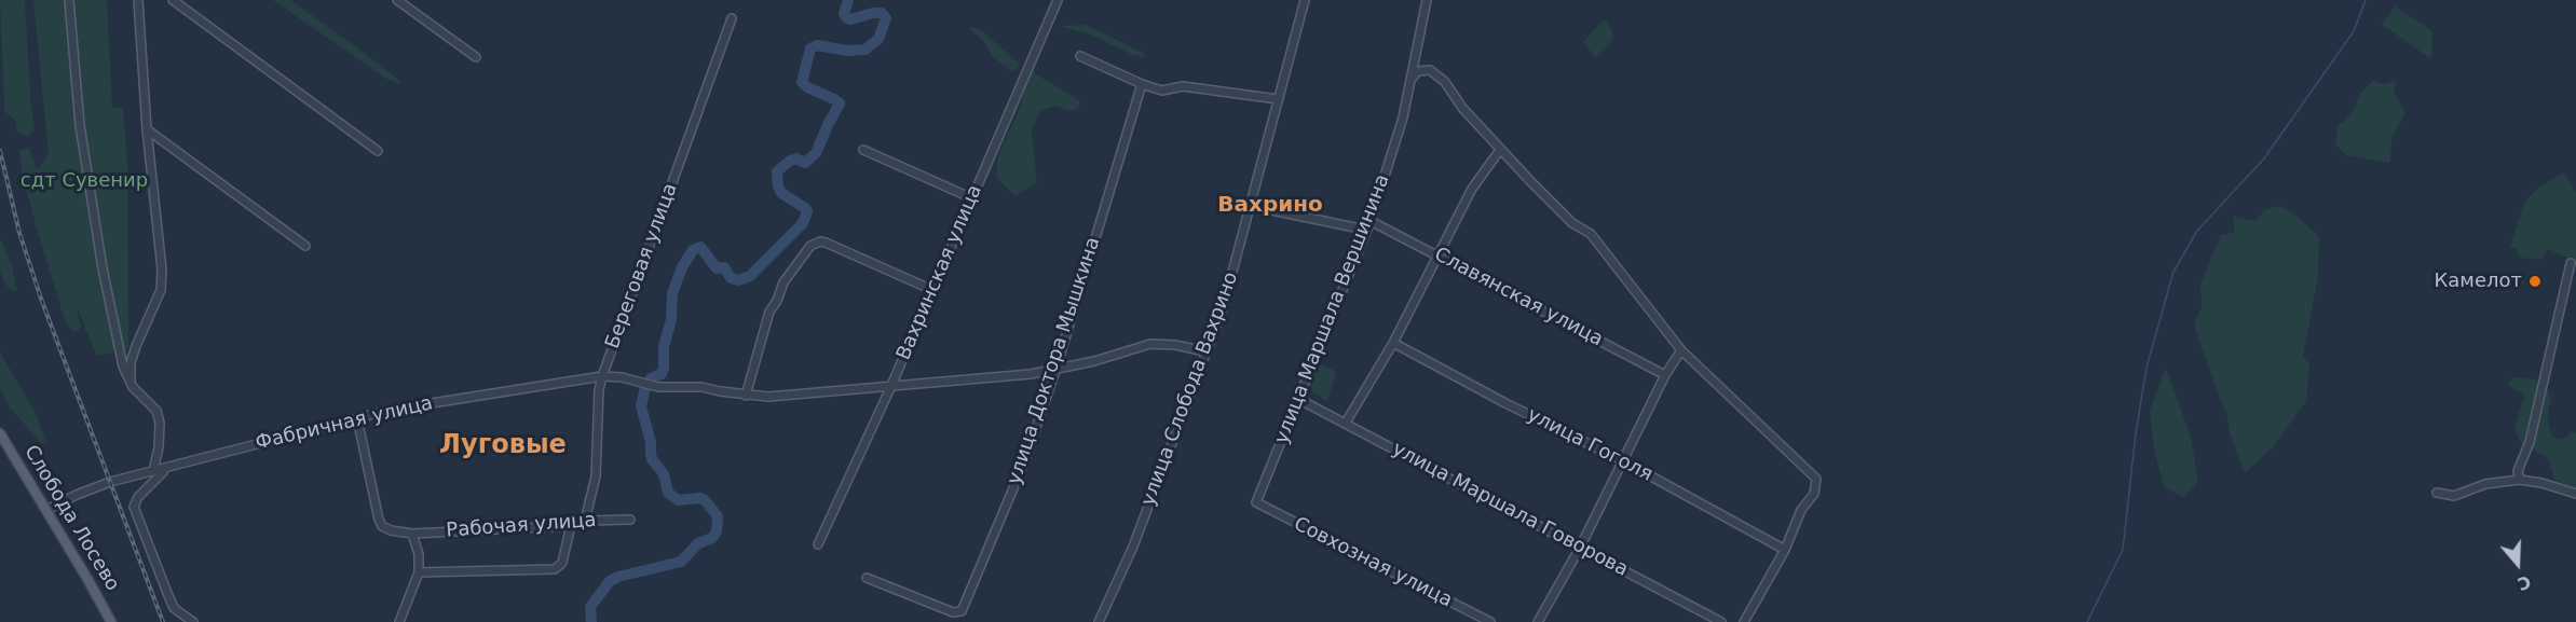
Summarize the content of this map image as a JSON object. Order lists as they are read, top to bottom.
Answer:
{
  "streets": {
    "main road": ["Слобода Лосево"],
    "street": [
      "Береговая улица",
      "Вахринская улица",
      "Славянская улица",
      "улица Маршала Вершинина",
      "улица Доктора Мышкина",
      "улица Слобода Вахрино",
      "Фабричная улица",
      "улица Гоголя",
      "улица Маршала Говорова",
      "Рабочая улица",
      "Совхозная улица"
    ]
  },
  "crossings": [
    ["Береговая улица", "Фабричная улица"],
    ["Береговая улица", "Рабочая улица"],
    ["Вахринская улица", "Фабричная улица"],
    ["Славянская улица", "улица Маршала Вершинина"],
    ["улица Маршала Вершинина", "улица Маршала Говорова"],
    ["улица Маршала Вершинина", "Совхозная улица"],
    ["улица Доктора Мышкина", "Фабричная улица"],
    ["улица Слобода Вахрино", "Фабричная улица"],
    ["Фабричная улица", "Слобода Лосево"],
    ["Фабричная улица", "Рабочая улица"]
  ],
  "districts": ["Вахрино", "Луговые"],
  "parks": ["сдт Сувенир"],
  "places": ["Камелот"],
  "north": "bottom"
}
